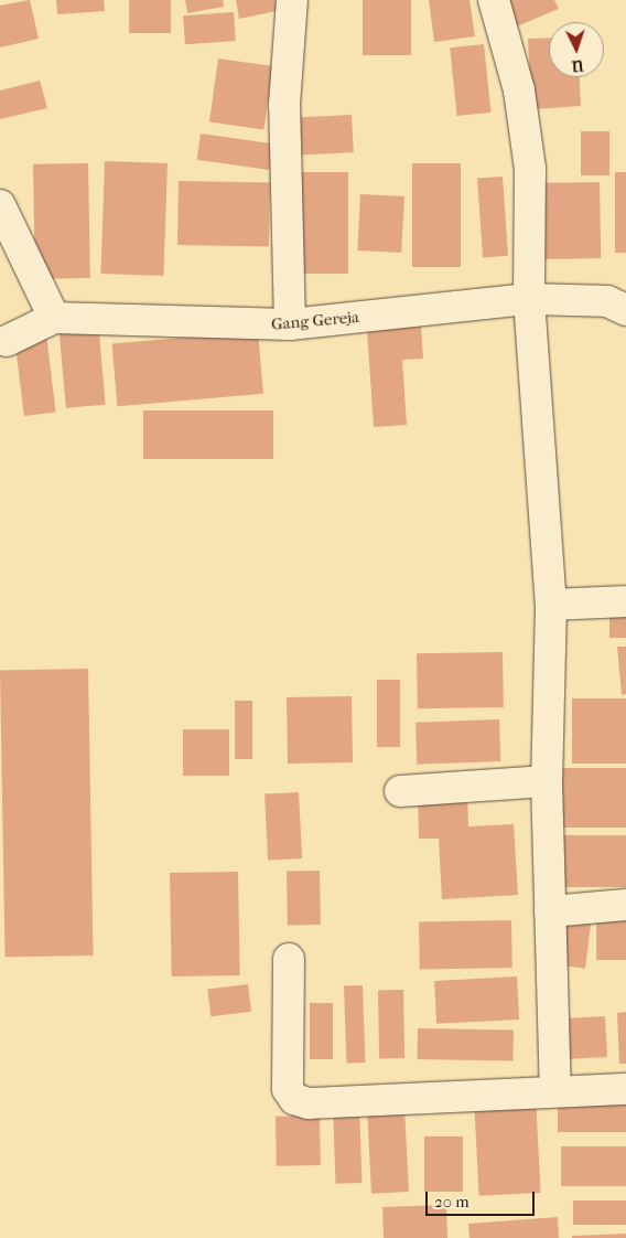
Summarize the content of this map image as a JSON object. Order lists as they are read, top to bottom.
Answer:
{
  "streets": {
    "street": ["Gang Gereja"]
  },
  "scale_bar": "20 m",
  "north": "bottom"
}
